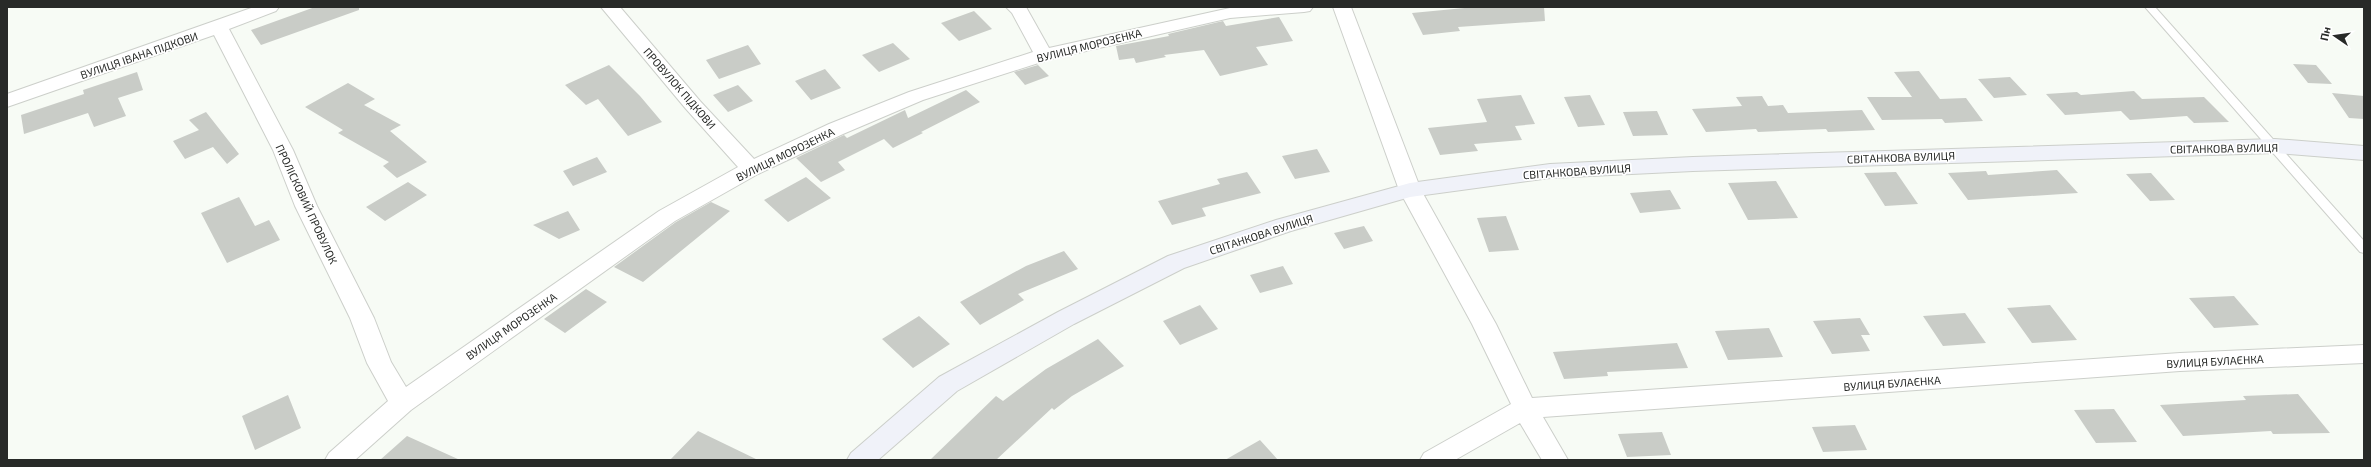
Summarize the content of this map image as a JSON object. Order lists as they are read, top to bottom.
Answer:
{
  "streets": {
    "street": [
      "ВУЛИЦЯ МОРОЗЕНКА",
      "ВУЛИЦЯ ІВАНА ПІДКОВИ",
      "ПРОВУЛОК ПІДКОВИ",
      "СВІТАНКОВА ВУЛИЦЯ",
      "ПРОЛІСКОВИЙ ПРОВУЛОК",
      "ВУЛИЦЯ БУЛАЄНКА"
    ]
  },
  "crossings": [
    ["ВУЛИЦЯ МОРОЗЕНКА", "ПРОВУЛОК ПІДКОВИ"],
    ["ВУЛИЦЯ МОРОЗЕНКА", "ПРОЛІСКОВИЙ ПРОВУЛОК"],
    ["ВУЛИЦЯ ІВАНА ПІДКОВИ", "ПРОЛІСКОВИЙ ПРОВУЛОК"]
  ],
  "north": "left"
}
